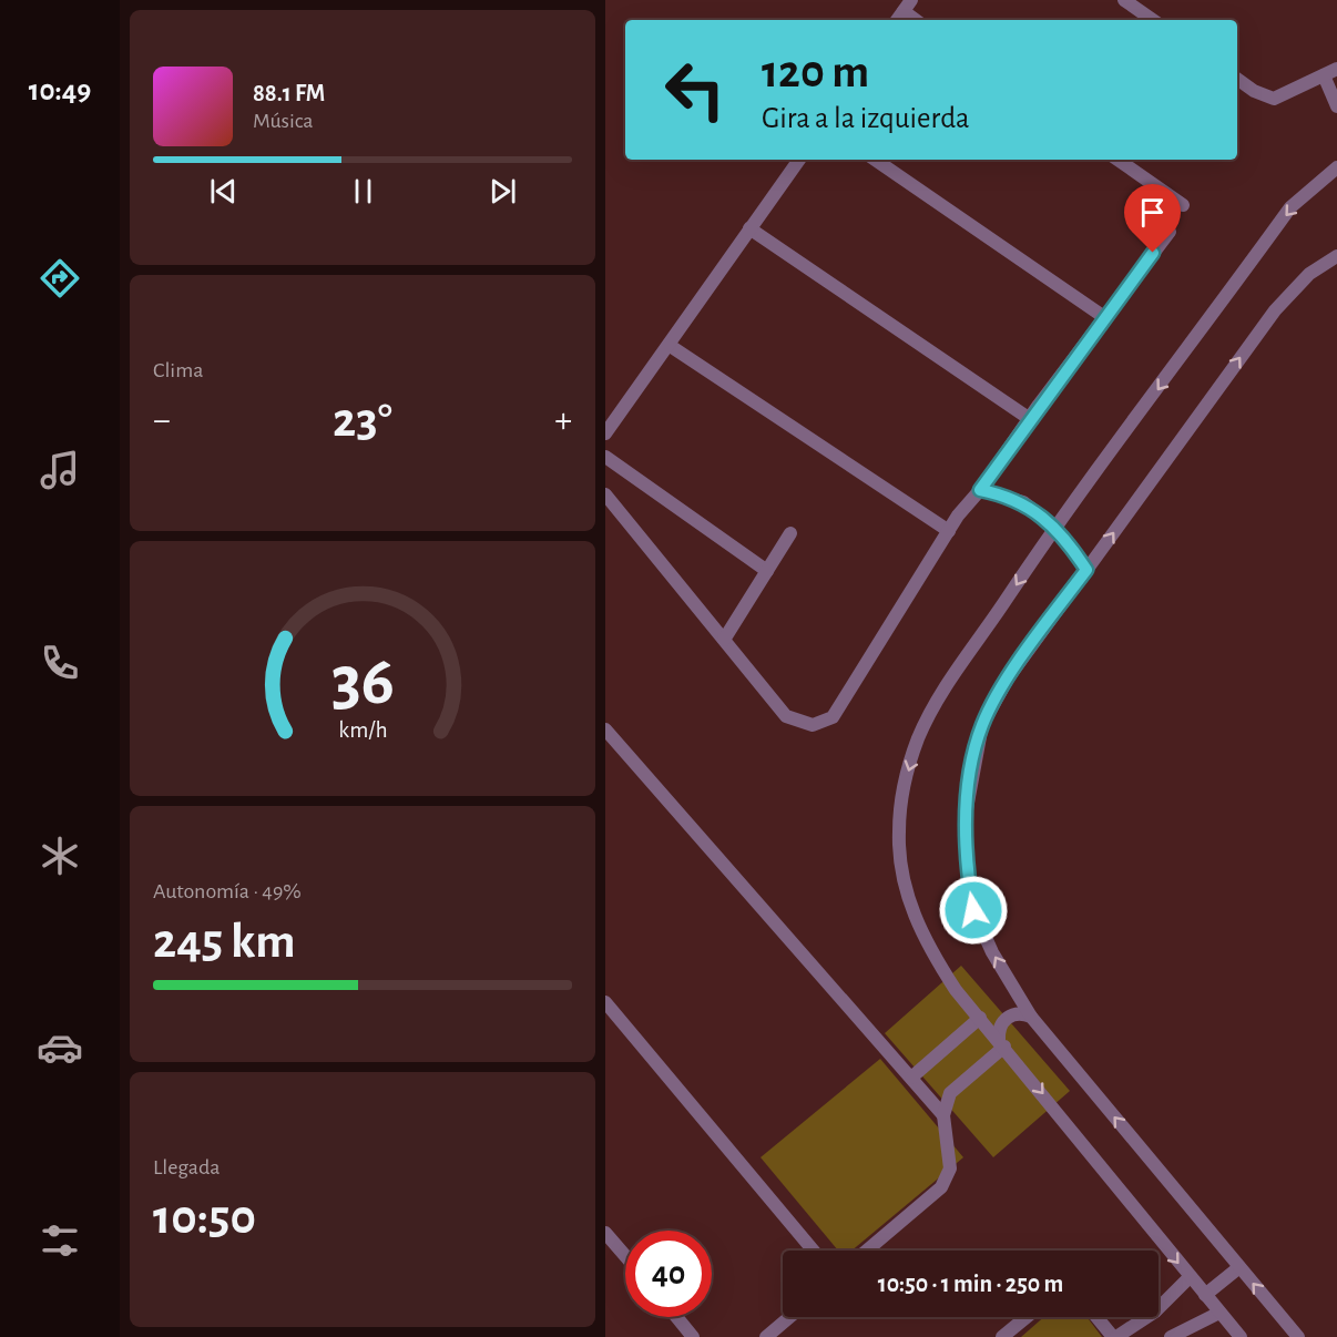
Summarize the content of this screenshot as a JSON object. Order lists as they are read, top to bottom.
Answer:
{
  "page": {
    "tabs": "10:49",
    "turn": ["120 m", "Gira a la izquierda"],
    "song": ["88.1 FM", "Música"],
    "tile": [
      "Clima",
      ["Autonomía · 49%", "245 km"],
      ["Llegada", "10:50"]
    ],
    "heat": ["−", "23°", "+"],
    "limit": "40",
    "trip": "10:50 · 1 min · 250 m",
    "gauge": ["36", "km/h"]
  }
}
